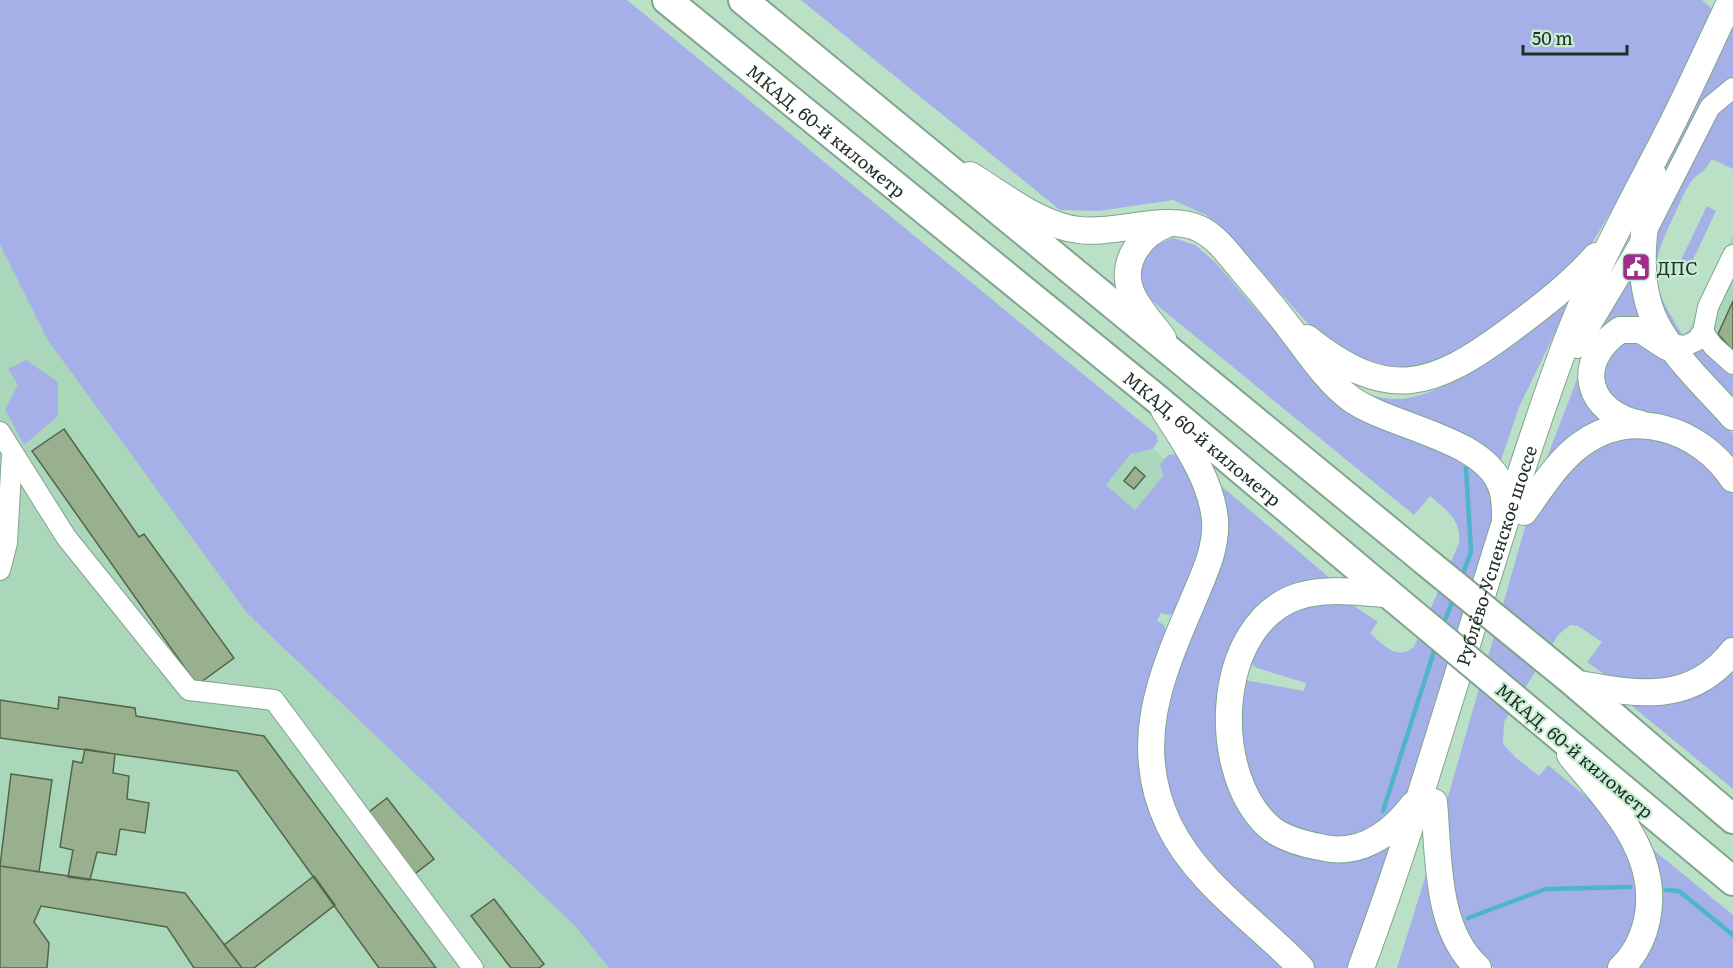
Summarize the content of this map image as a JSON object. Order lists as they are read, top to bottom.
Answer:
{
  "streets": {
    "highway": ["МКАД, 60-й километр"],
    "main road": ["Рублёво-Успенское шоссе"]
  },
  "places": {
    "public building": ["ДПС"]
  },
  "scale_bar": "50 m"
}
